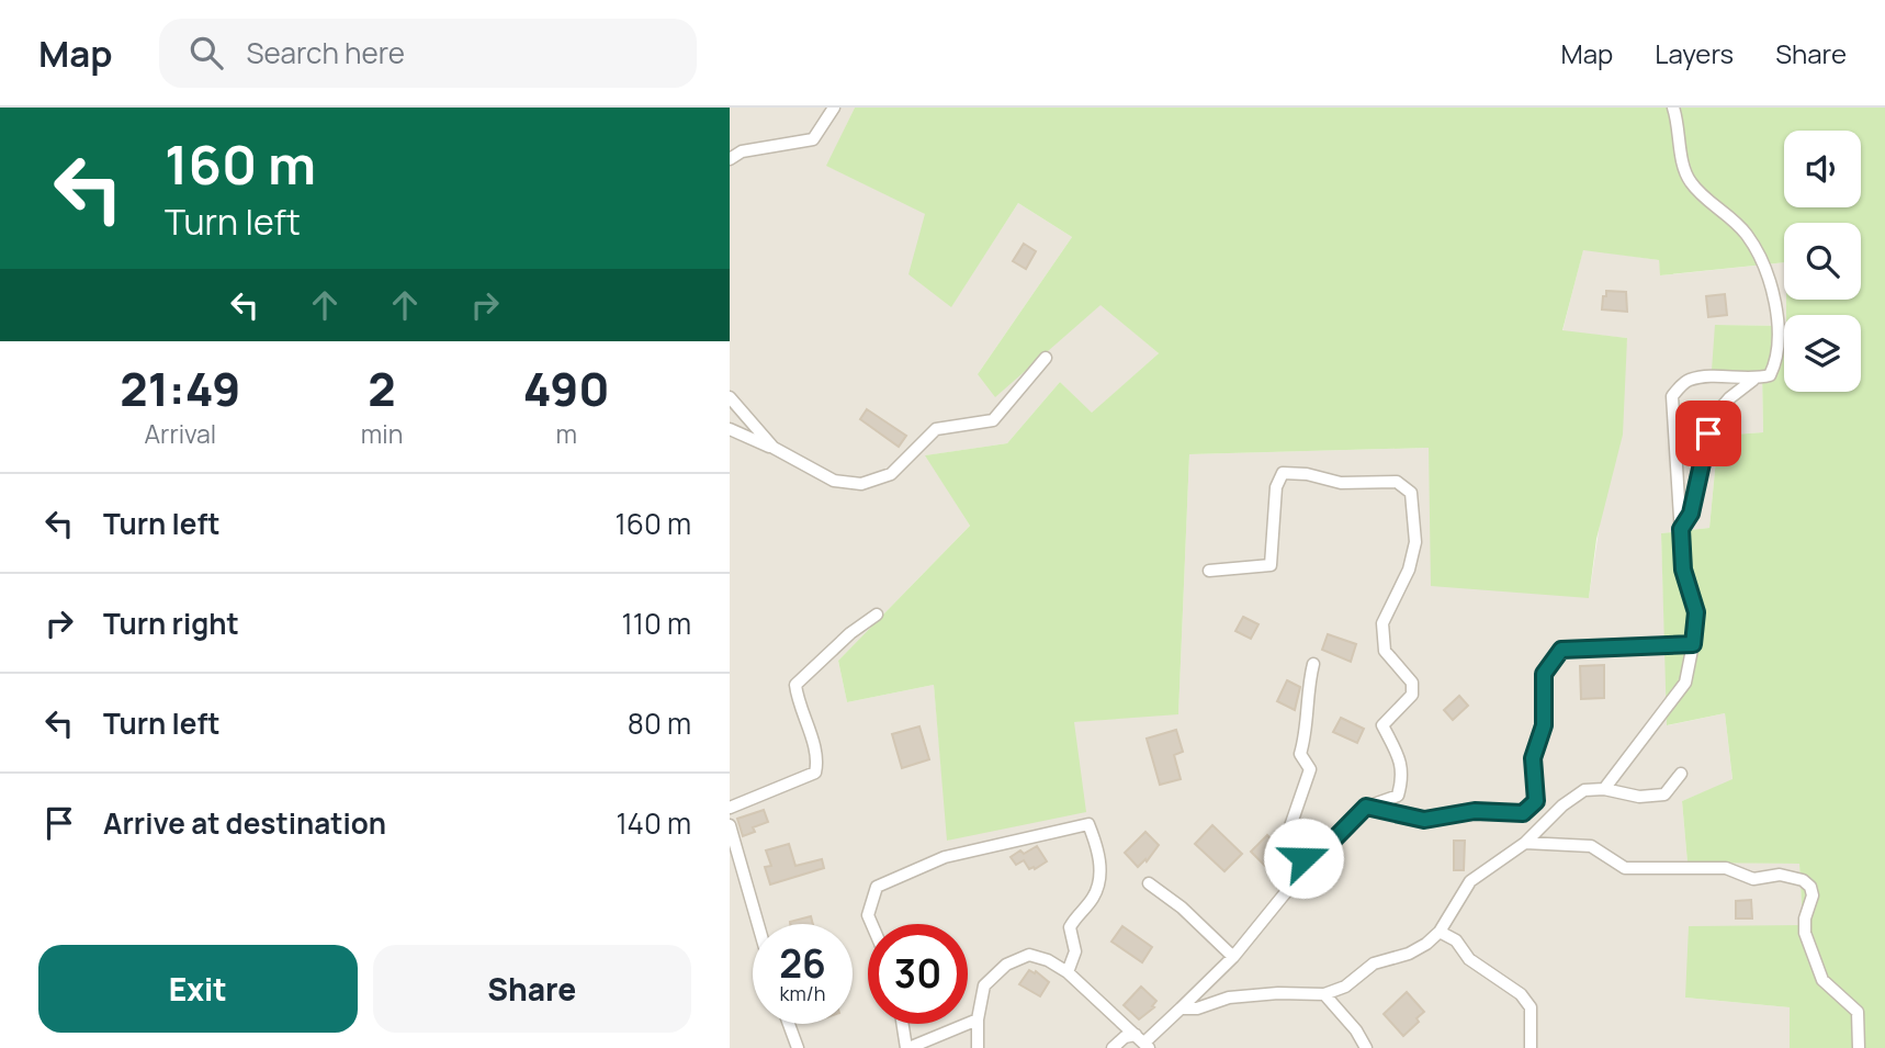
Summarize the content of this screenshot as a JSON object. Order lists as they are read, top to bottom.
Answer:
{
  "page": {
    "header": "Map",
    "search": "Search here",
    "nav": ["Map", "Layers", "Share"],
    "turn": ["160 m", "Turn left"],
    "eta": [
      "21:49",
      "Arrival",
      "2",
      "min",
      "490",
      "m"
    ],
    "list": [
      {
        "name": "Turn left",
        "value": "160 m"
      },
      {
        "name": "Turn right",
        "value": "110 m"
      },
      {
        "name": "Turn left",
        "value": "80 m"
      },
      {
        "name": "Arrive at destination",
        "value": "140 m"
      }
    ],
    "speed": "26 km/h",
    "limit": "30",
    "buttons": ["Exit", "Share"]
  }
}
